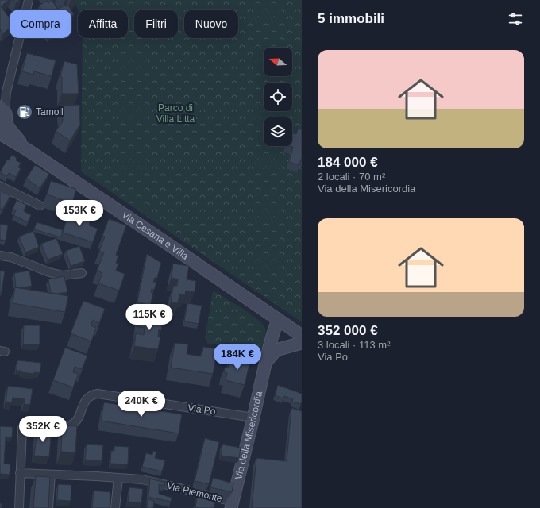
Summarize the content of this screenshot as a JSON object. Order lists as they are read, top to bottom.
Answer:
{
  "streets": {
    "main road": ["Via Cesana e Villa", "Via della Misericordia"],
    "street": ["Via Po", "Via Piemonte"]
  },
  "crossings": [
    ["Via Cesana e Villa", "Via della Misericordia"],
    ["Via Po", "Via della Misericordia"],
    ["Via Po", "Via Piemonte"],
    ["Via della Misericordia", "Via Piemonte"]
  ],
  "parks": ["Parco di Villa Litta"],
  "places": {
    "fuel station": ["Tamoil"]
  },
  "north": "left",
  "page": {
    "heading": "5 immobili",
    "chip": [
      "Compra",
      "Affitta",
      "Filtri",
      "Nuovo"
    ],
    "list": [
      {
        "name": "184 000 €",
        "note": "2 locali · 70 m² · Via della Misericordia"
      },
      {
        "name": "352 000 €",
        "note": "3 locali · 113 m² · Via Po"
      }
    ],
    "price": [
      "153K €",
      "115K €",
      "184K €",
      "240K €",
      "352K €"
    ]
  }
}
